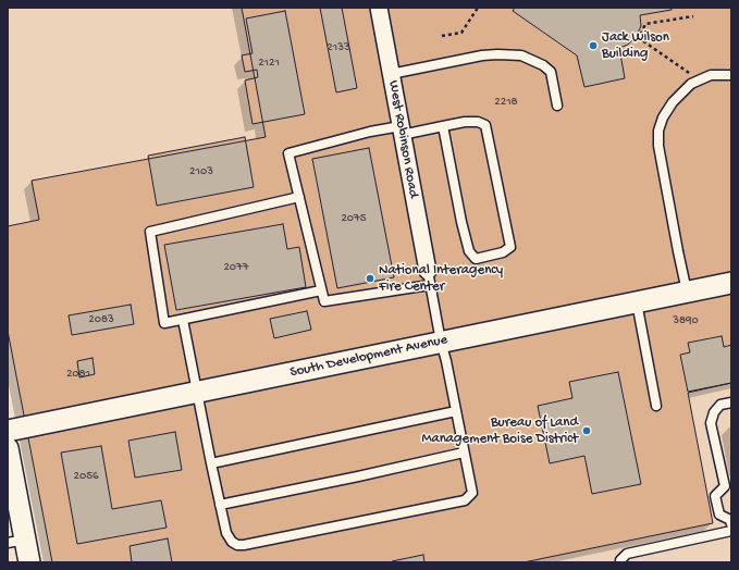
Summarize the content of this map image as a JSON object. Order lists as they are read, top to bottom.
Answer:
{
  "streets": {
    "street": ["West Robinson Road", "South Development Avenue"]
  },
  "places": ["Jack Wilson Building", "National Interagency Fire Center", "Bureau of Land Management Boise District"],
  "house_numbers": [
    "2133",
    "2121",
    "2218",
    "2103",
    "2075",
    "2077",
    "2083",
    "3890",
    "2081",
    "2056"
  ]
}
